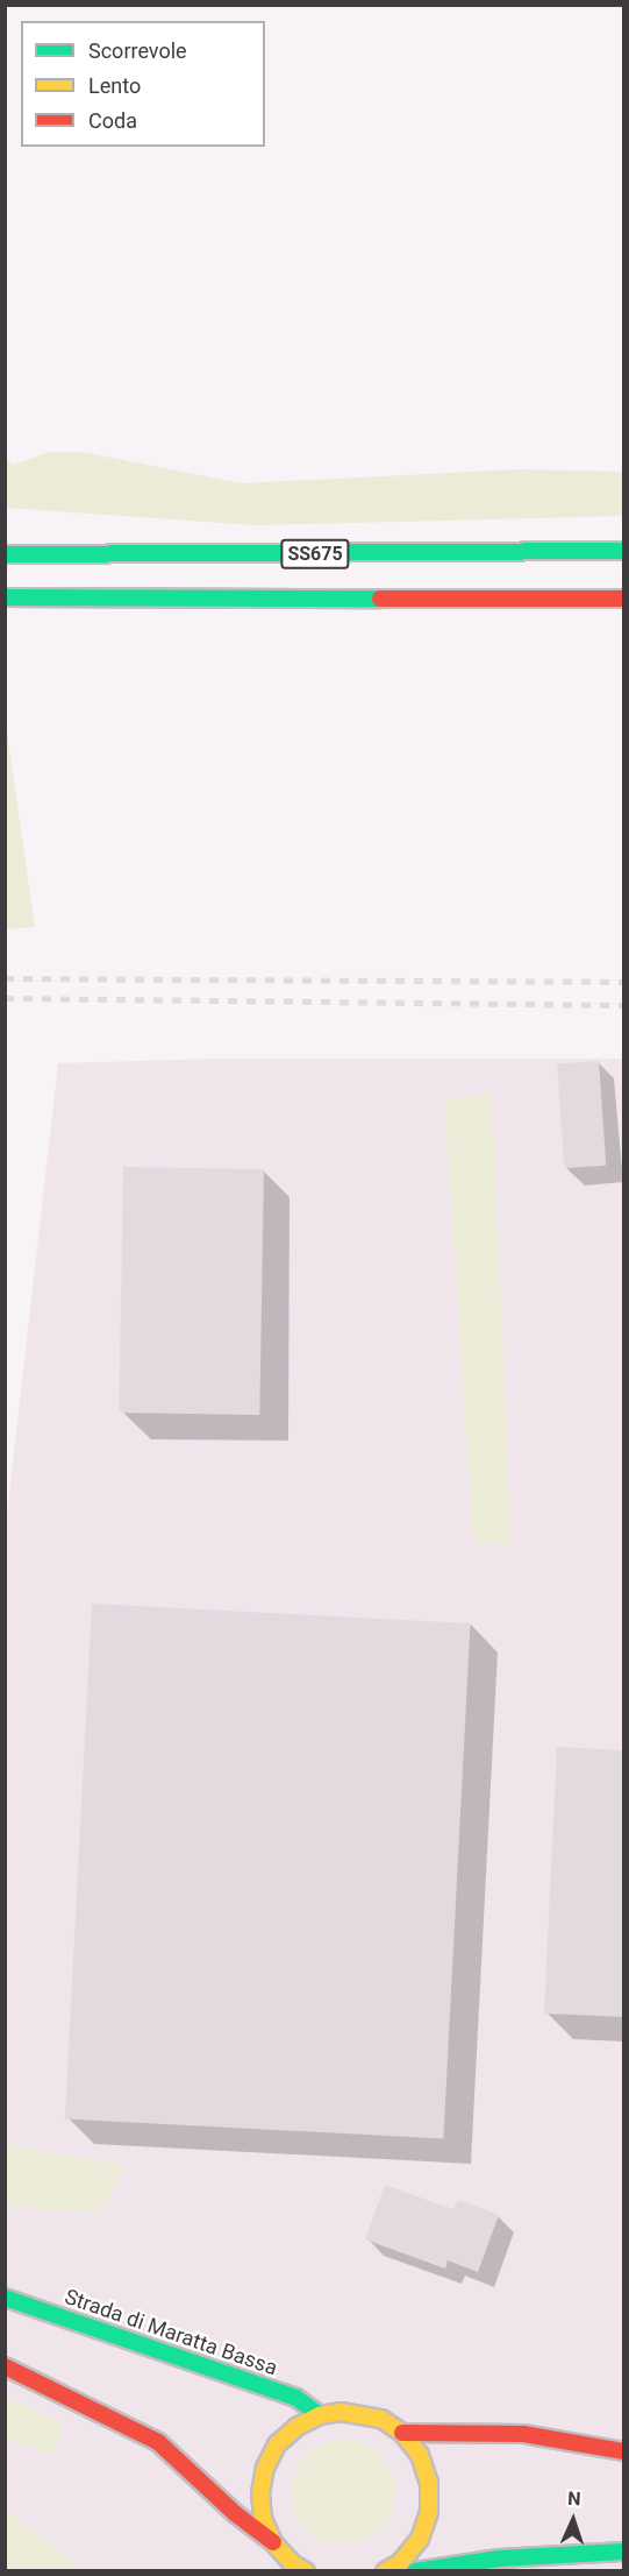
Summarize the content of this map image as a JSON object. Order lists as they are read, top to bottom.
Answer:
{
  "streets": {
    "main road": ["SS675", "Strada di Maratta Bassa"]
  },
  "legend": ["Scorrevole", "Lento", "Coda"],
  "north": "top"
}
